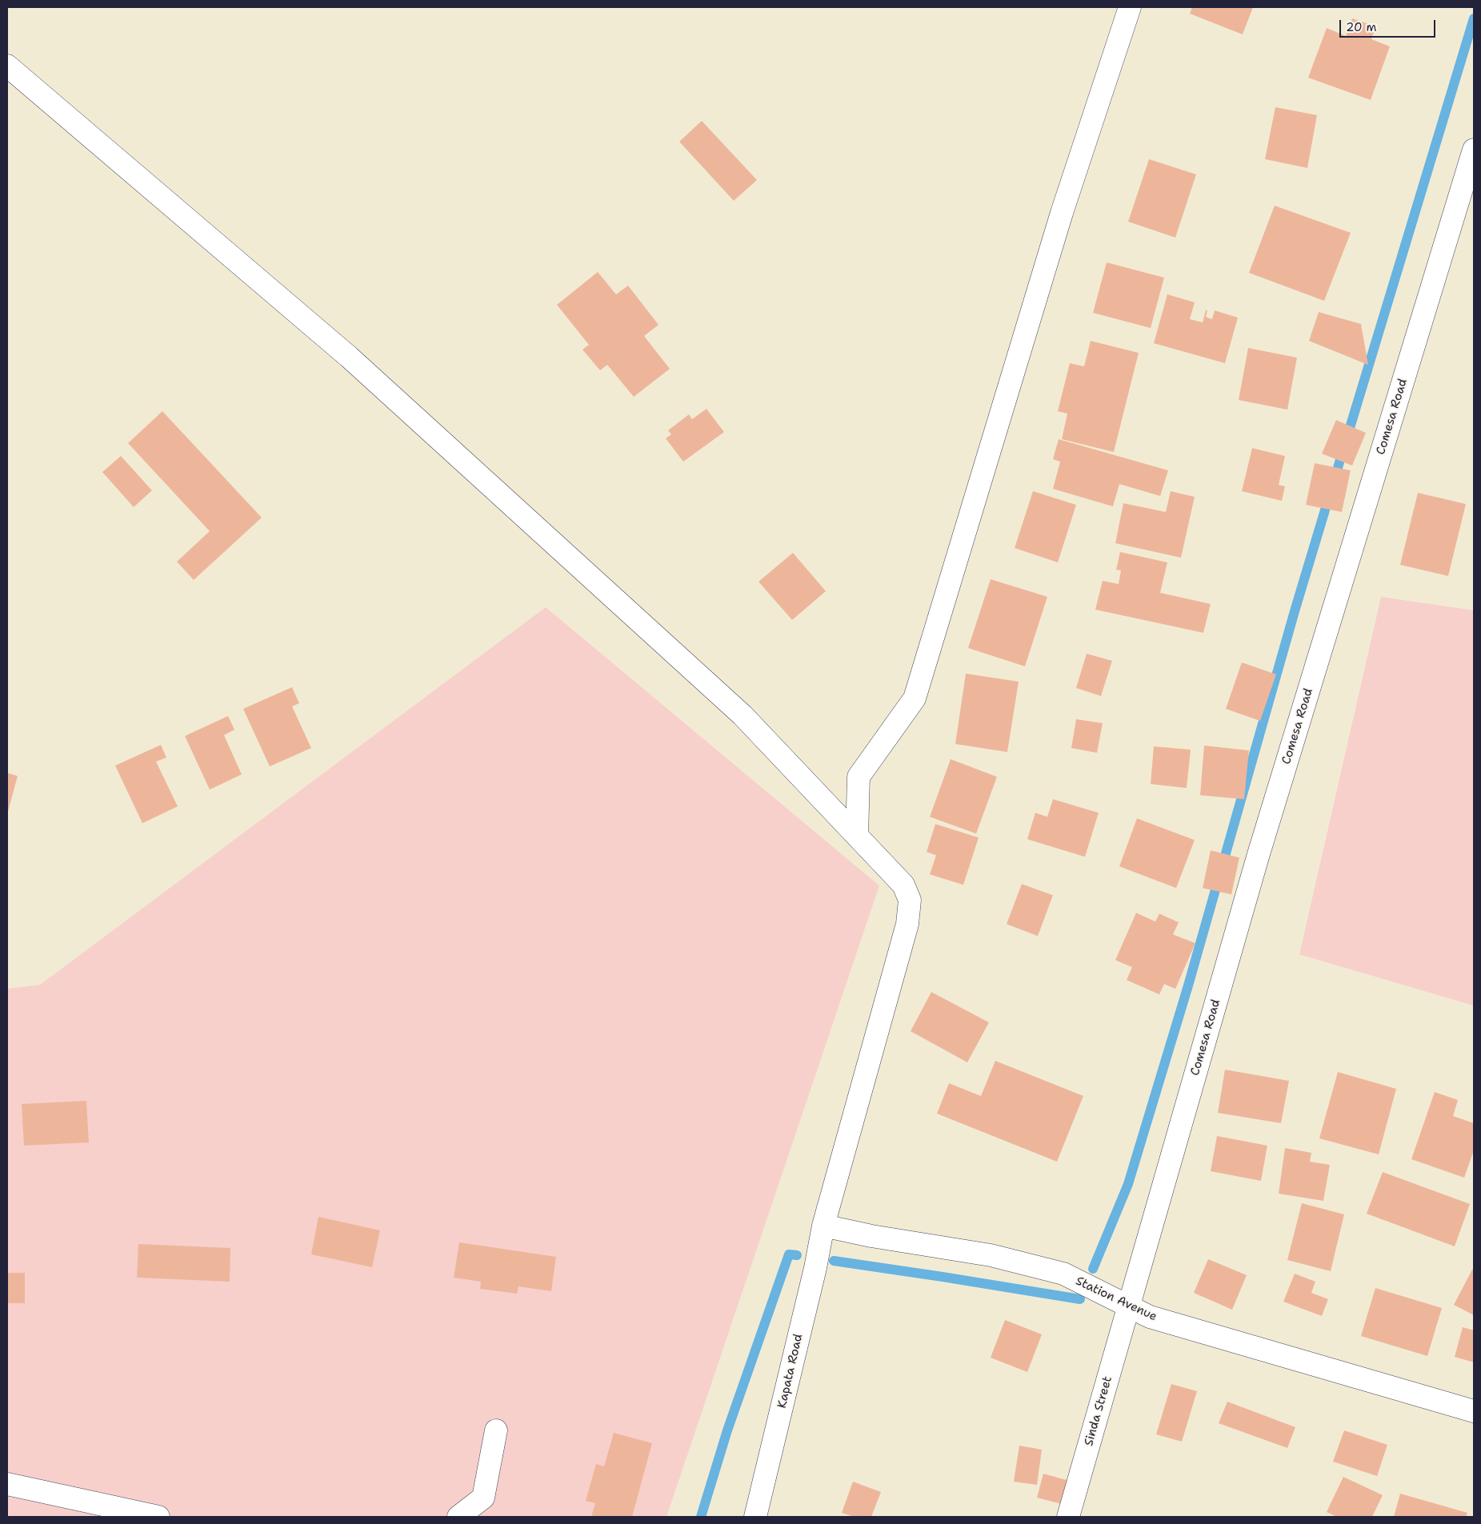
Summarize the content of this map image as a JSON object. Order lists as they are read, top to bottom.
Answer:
{
  "streets": {
    "street": [
      "Comesa Road",
      "Station Avenue",
      "Kapata Road",
      "Sinda Street"
    ]
  },
  "crossings": [
    ["Comesa Road", "Station Avenue"],
    ["Comesa Road", "Sinda Street"],
    ["Station Avenue", "Kapata Road"],
    ["Station Avenue", "Sinda Street"]
  ],
  "scale_bar": "20 m"
}
